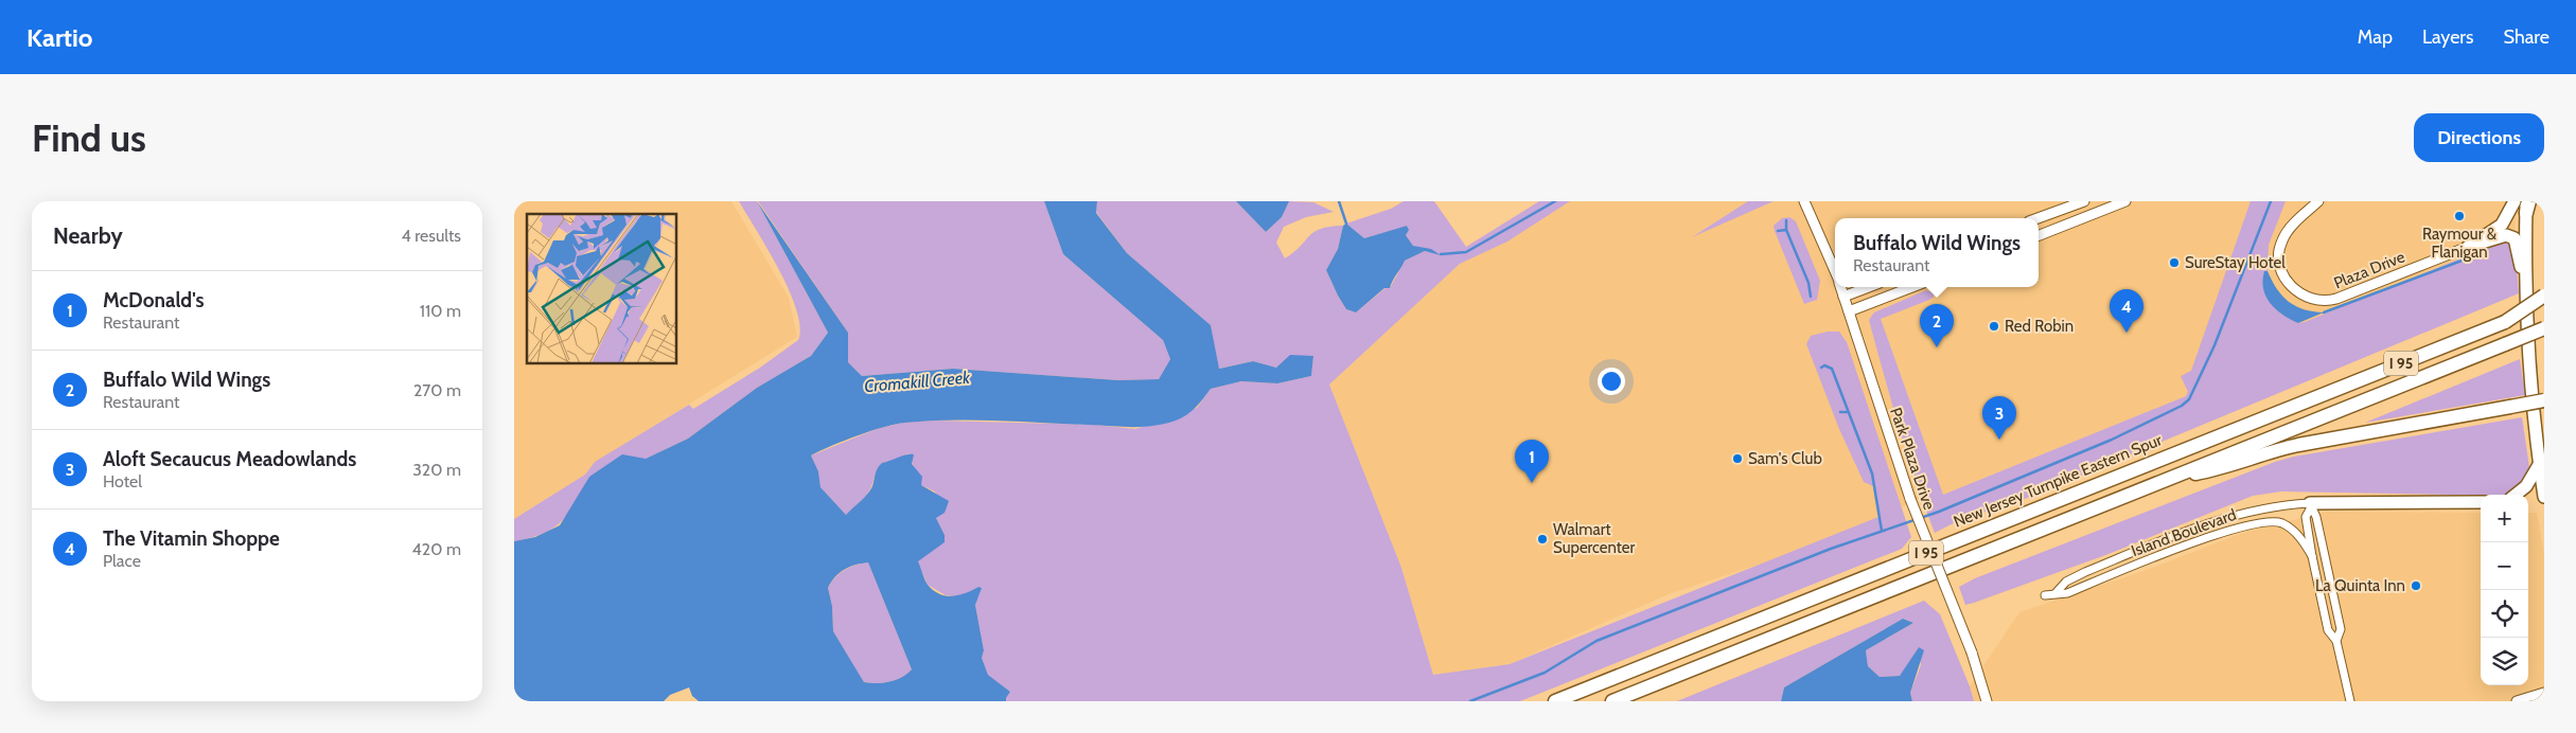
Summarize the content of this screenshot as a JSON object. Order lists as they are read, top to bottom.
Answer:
{
  "streets": {
    "highway": ["I 95", "New Jersey Turnpike Eastern Spur"],
    "street": ["Plaza Drive", "Park Plaza Drive", "Island Boulevard"]
  },
  "water": ["Cromakill Creek"],
  "places": [
    "Raymour & Flanigan",
    "SureStay Hotel",
    "Red Robin",
    "Sam's Club",
    "Walmart Supercenter",
    "La Quinta Inn"
  ],
  "page": {
    "header": "Kartio",
    "nav": ["Map", "Layers", "Share"],
    "buttons": "Directions",
    "title": "Find us",
    "heading": ["Nearby", "4 results"],
    "popup": ["Buffalo Wild Wings", "Restaurant"],
    "list": [
      {
        "mark": "1",
        "name": "McDonald's",
        "note": "Restaurant",
        "value": "110 m"
      },
      {
        "mark": "2",
        "name": "Buffalo Wild Wings",
        "note": "Restaurant",
        "value": "270 m"
      },
      {
        "mark": "3",
        "name": "Aloft Secaucus Meadowlands",
        "note": "Hotel",
        "value": "320 m"
      },
      {
        "mark": "4",
        "name": "The Vitamin Shoppe",
        "note": "Place",
        "value": "420 m"
      }
    ],
    "pins": [
      "4",
      "2",
      "3",
      "1"
    ],
    "map_buttons": ["+", "−"]
  }
}
